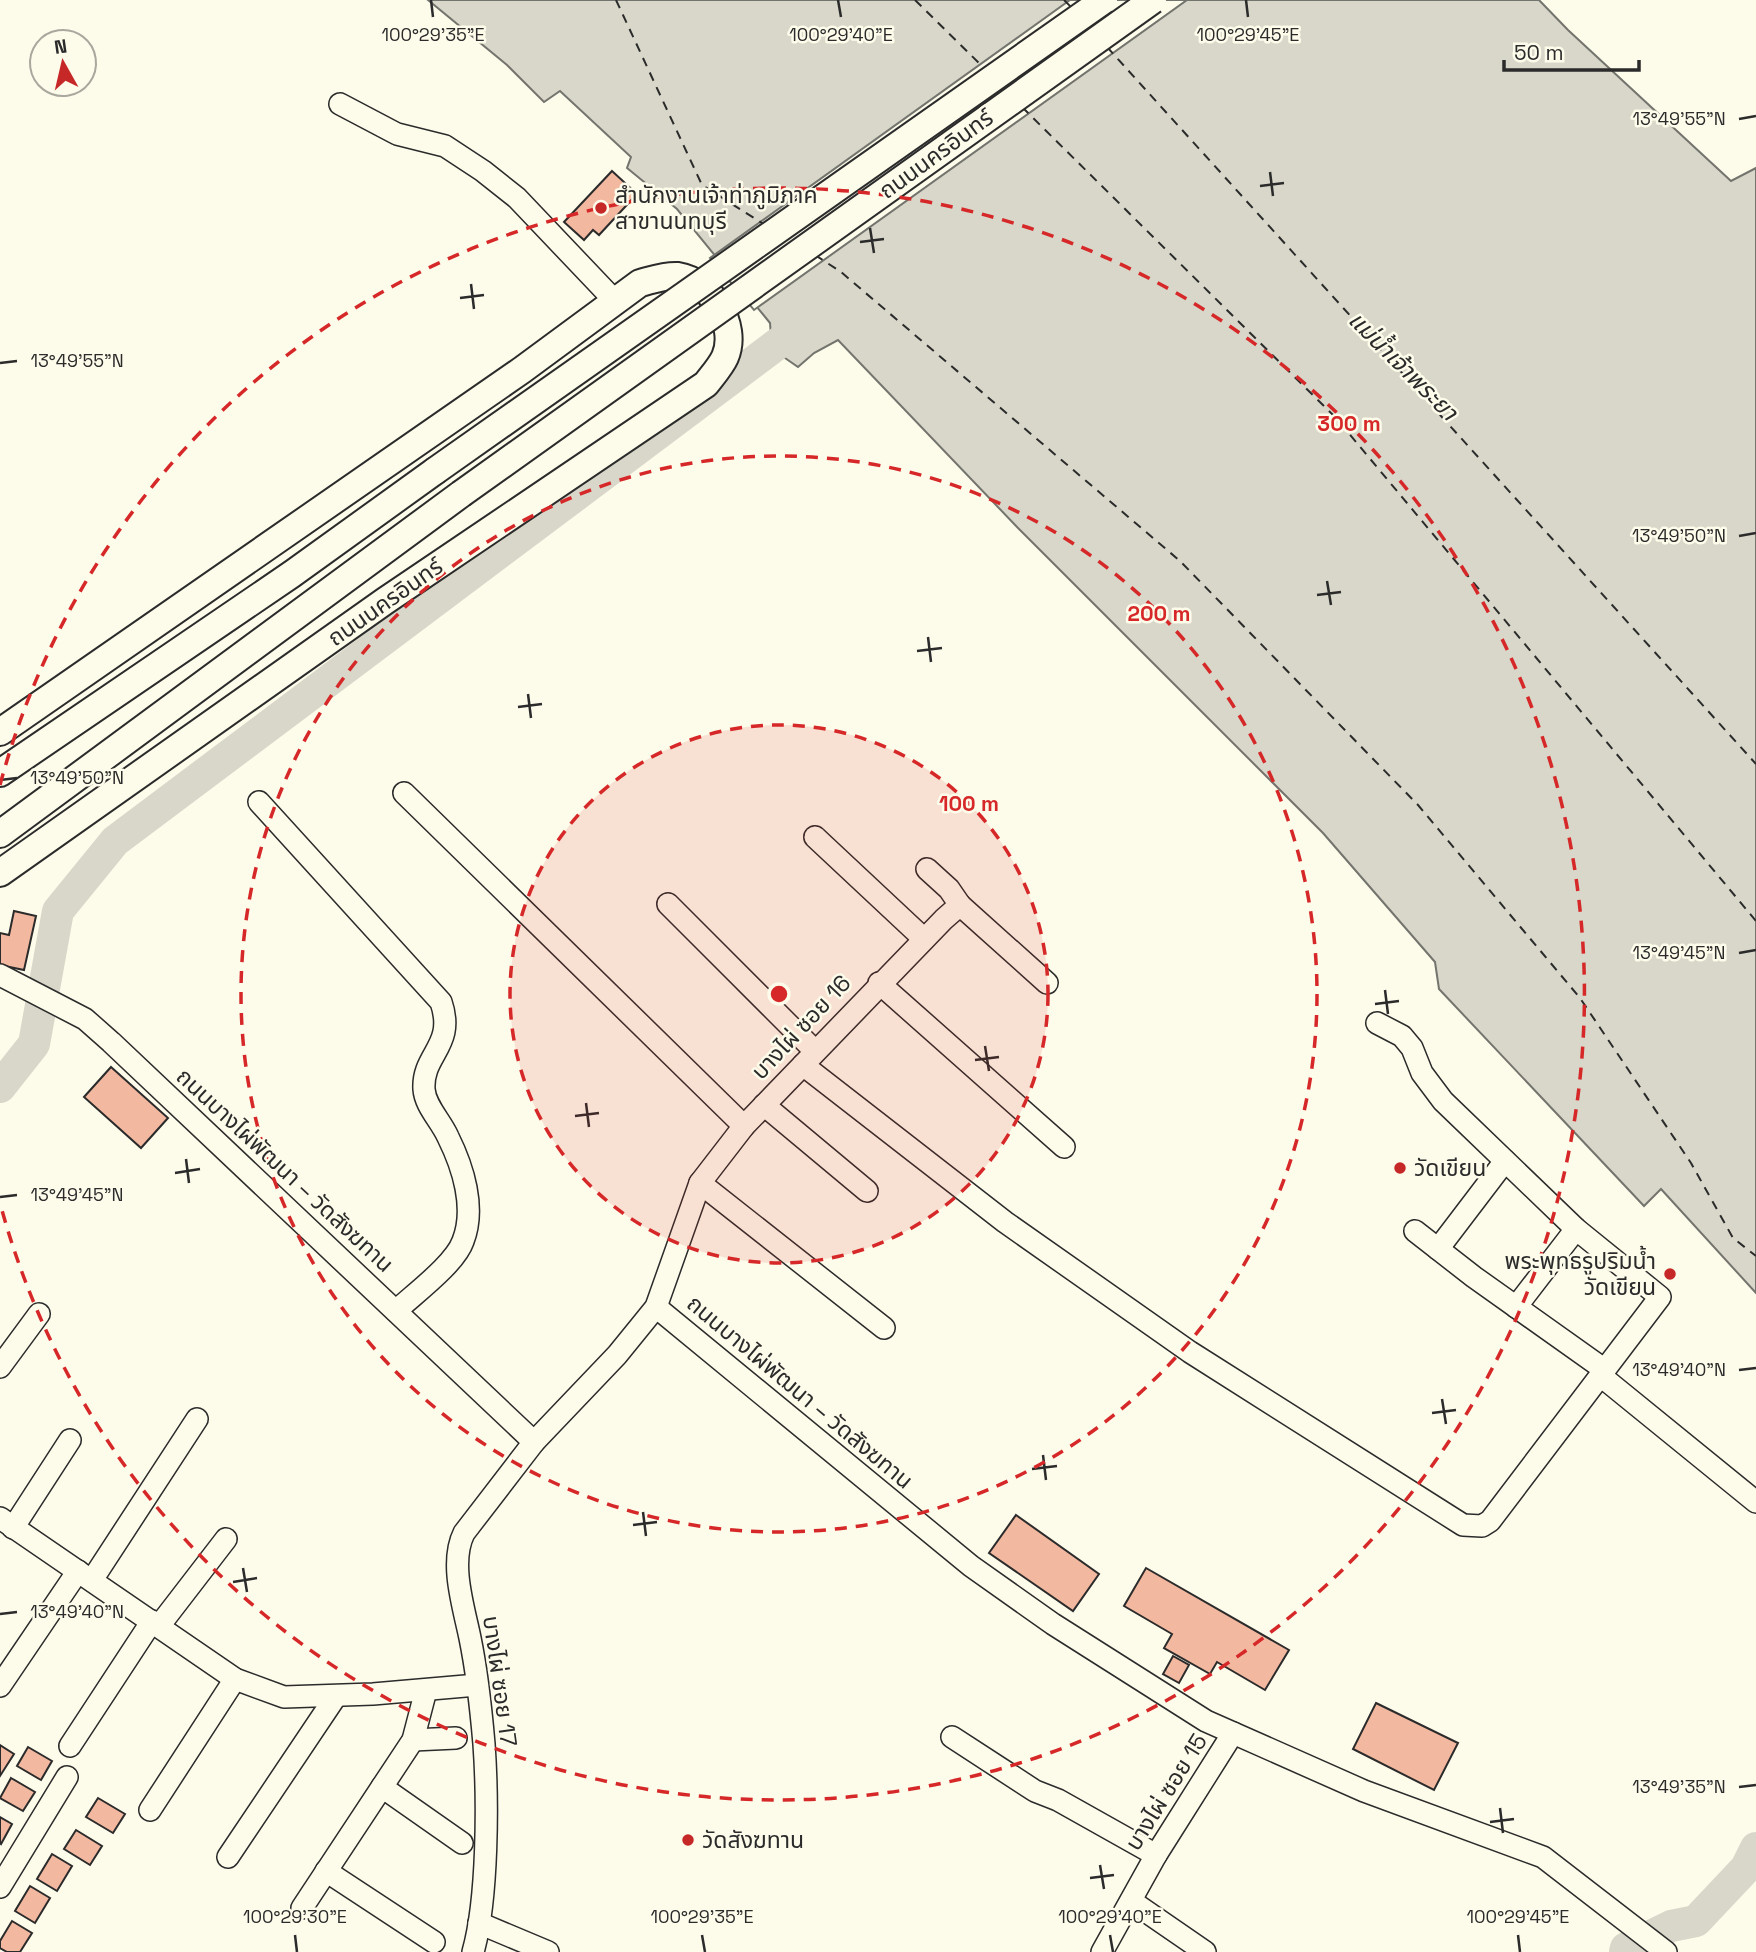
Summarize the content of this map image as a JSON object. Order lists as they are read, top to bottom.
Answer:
{
  "streets": {
    "main road": ["ถนนนครอินทร์"],
    "street": [
      "บางไผ่ ซอย 16",
      "ถนนบางไผ่พัฒนา – วัดสังฆทาน",
      "บางไผ่ ซอย 17",
      "บางไผ่ ซอย 15"
    ]
  },
  "crossings": [
    ["บางไผ่ ซอย 16", "ถนนบางไผ่พัฒนา – วัดสังฆทาน"],
    ["ถนนบางไผ่พัฒนา – วัดสังฆทาน", "บางไผ่ ซอย 17"],
    ["ถนนบางไผ่พัฒนา – วัดสังฆทาน", "บางไผ่ ซอย 15"]
  ],
  "water": ["แม่น้ำเจ้าพระยา"],
  "places": [
    "สำนักงานเจ้าท่าภูมิภาค สาขานนทบุรี",
    "วัดเขียน",
    "พระพุทธรูปริมน้ำ วัดเขียน",
    "วัดสังฆทาน"
  ],
  "scale_bar": "50 m",
  "north": "top",
  "coordinates": [
    "100°29'35\"E",
    "100°29'40\"E",
    "100°29'45\"E",
    "13°49'55\"N",
    "13°49'50\"N",
    "13°49'45\"N",
    "13°49'40\"N",
    "13°49'35\"N",
    "100°29'30\"E"
  ],
  "rings": ["300 m", "200 m", "100 m"]
}
